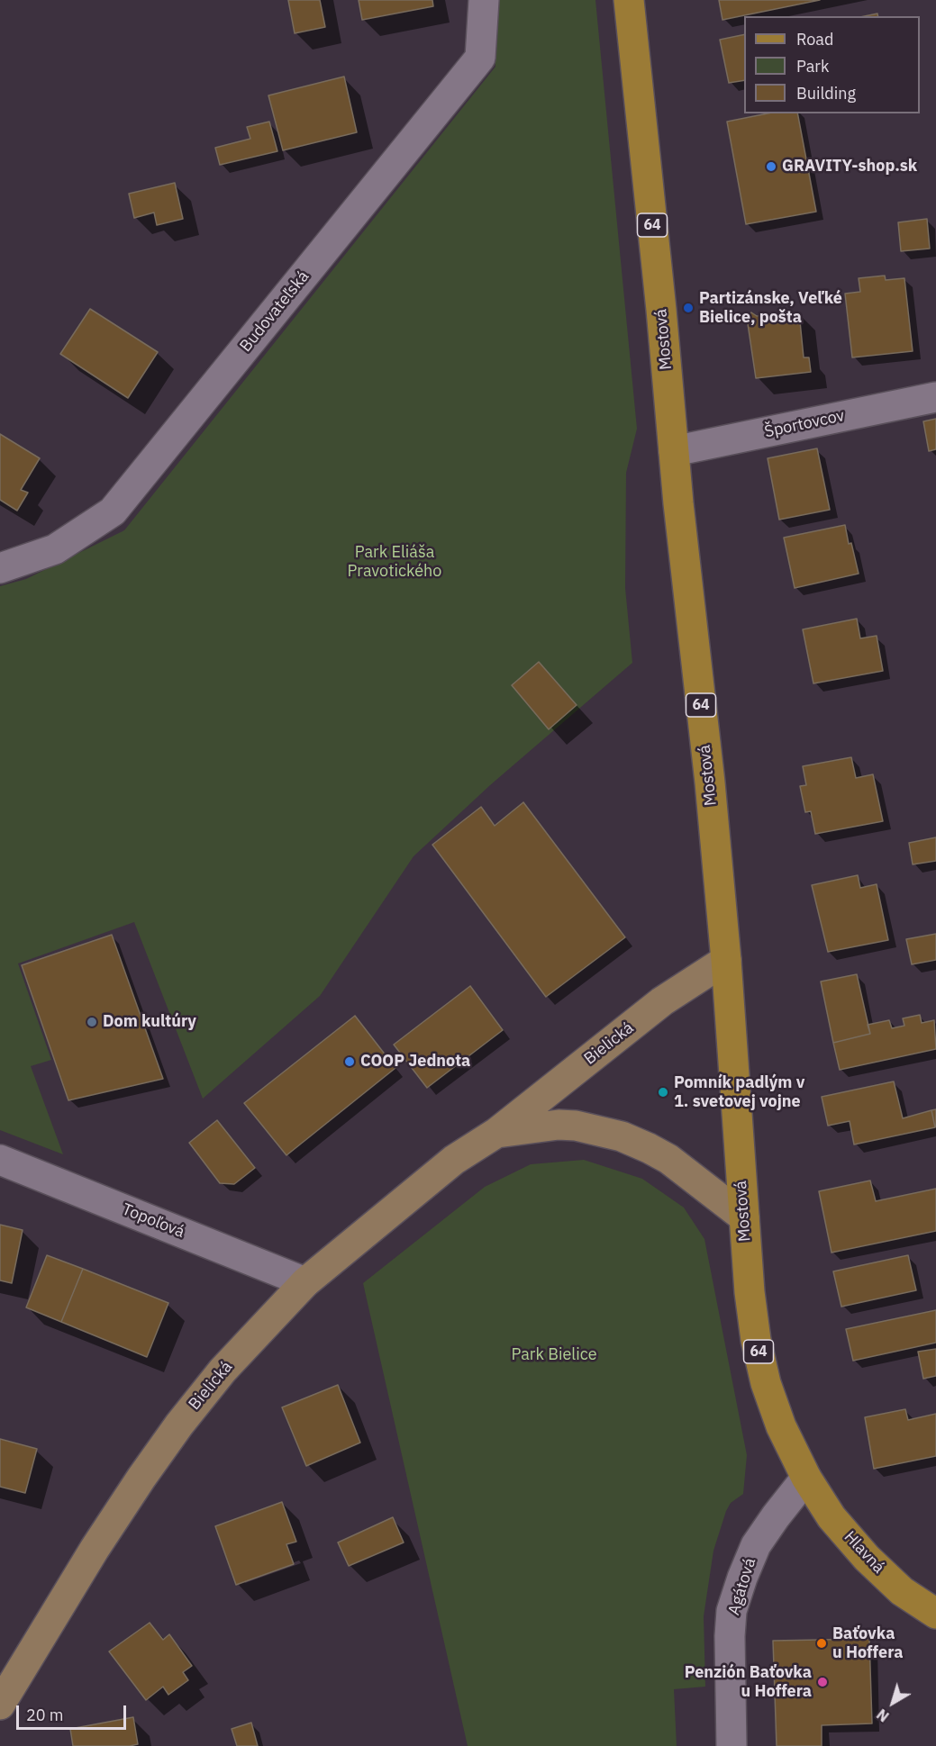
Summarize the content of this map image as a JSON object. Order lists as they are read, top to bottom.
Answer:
{
  "streets": {
    "main road": [
      "64",
      "Mostová",
      "Bielická",
      "Hlavná"
    ],
    "street": [
      "Budovateľská",
      "Športovcov",
      "Topoľová",
      "Agátová"
    ]
  },
  "crossings": [
    ["Mostová", "Športovcov"],
    ["Mostová", "Bielická"],
    ["Mostová", "Hlavná"],
    ["Mostová", "Agátová"],
    ["Bielická", "Topoľová"],
    ["Hlavná", "Agátová"]
  ],
  "parks": ["Park Eliáša Pravotického", "Park Bielice"],
  "places": [
    "GRAVITY-shop.sk",
    "Partizánske, Veľké Bielice, pošta",
    "Dom kultúry",
    "COOP Jednota",
    "Pomník padlým v 1. svetovej vojne",
    "Baťovka u Hoffera",
    "Penzión Baťovka u Hoffera"
  ],
  "legend": ["Road", "Park", "Building"],
  "scale_bar": "20 m",
  "north": "bottom left"
}
